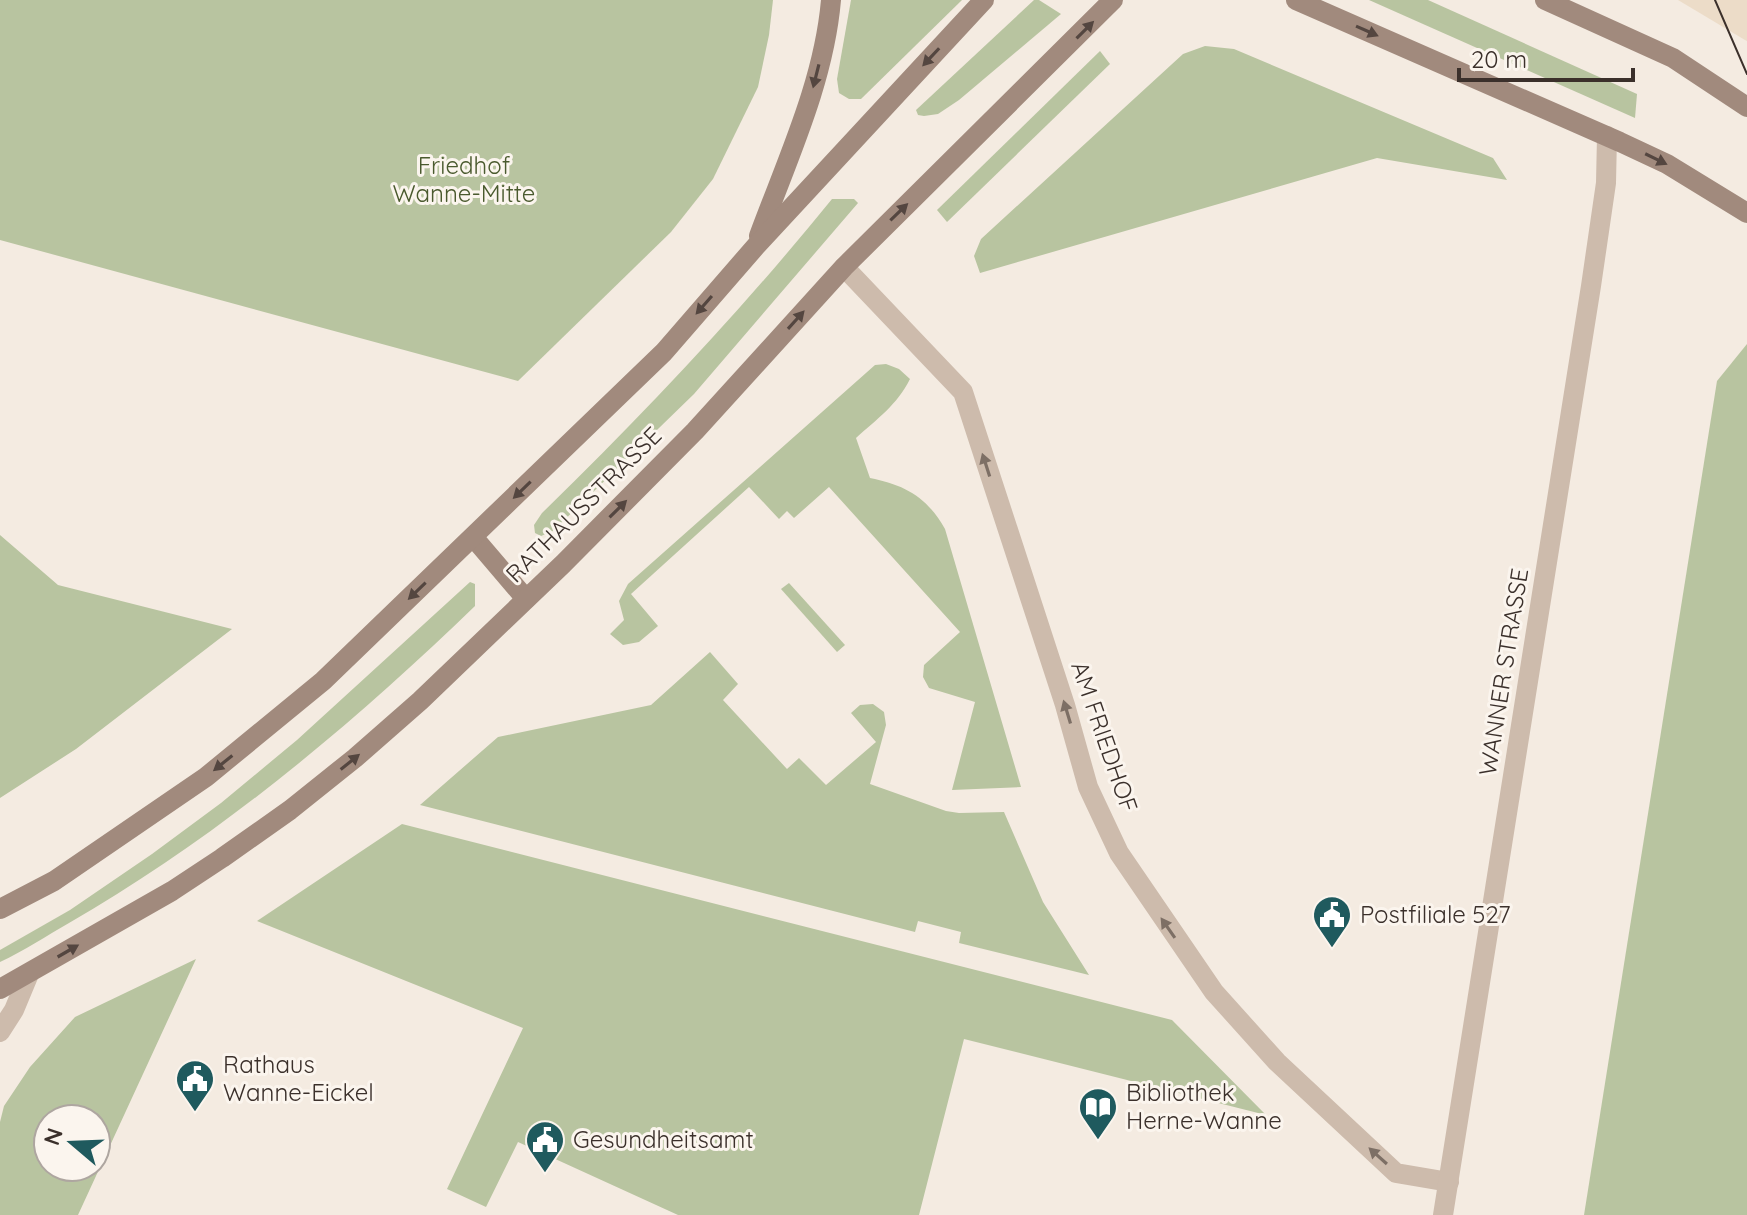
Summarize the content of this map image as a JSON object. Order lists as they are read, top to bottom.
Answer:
{
  "streets": {
    "street": ["RATHAUSSTRASSE", "WANNER STRASSE", "AM FRIEDHOF"]
  },
  "crossings": [
    ["RATHAUSSTRASSE", "AM FRIEDHOF"],
    ["WANNER STRASSE", "AM FRIEDHOF"]
  ],
  "one_way": ["AM FRIEDHOF"],
  "parks": ["Friedhof Wanne-Mitte"],
  "places": {
    "public building": ["Postfiliale 527", "Rathaus Wanne-Eickel", "Gesundheitsamt"],
    "library": ["Bibliothek Herne-Wanne"]
  },
  "scale_bar": "20 m",
  "north": "left"
}
